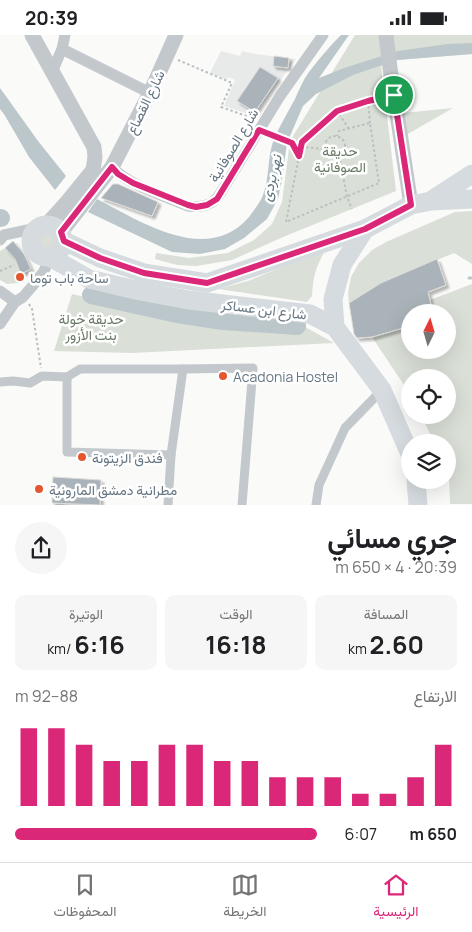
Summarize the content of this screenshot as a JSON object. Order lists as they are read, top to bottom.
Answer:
{
  "streets": {
    "main road": ["شارع ابن عساكر"],
    "street": ["شارع القصاع", "شارع الصوفانية"]
  },
  "crossings": [
    ["شارع القصاع", "شارع الصوفانية"],
    ["شارع القصاع", "شارع ابن عساكر"]
  ],
  "water": ["نهر بردى"],
  "parks": ["حديقة الصوفانية", "حديقة خولة بنت الأزور"],
  "places": [
    "ساحة باب توما",
    "Acadonia Hostel",
    "فندق الزيتونة",
    "مطرانية دمشق المارونية"
  ],
  "north": "top",
  "page": {
    "status": "20:39",
    "heading": ["جري مسائي", "20:39 · 4 × 650 m"],
    "stats": [
      ["المسافة", "2.60 km"],
      ["الوقت", "16:18"],
      ["الوتيرة", "6:16 /km"]
    ],
    "chart": ["الارتفاع", "88–92 m"],
    "list": [
      {
        "name": "650 m",
        "note": "6:07"
      }
    ],
    "tabs": ["الرئيسية", "الخريطة", "المحفوظات"]
  }
}
